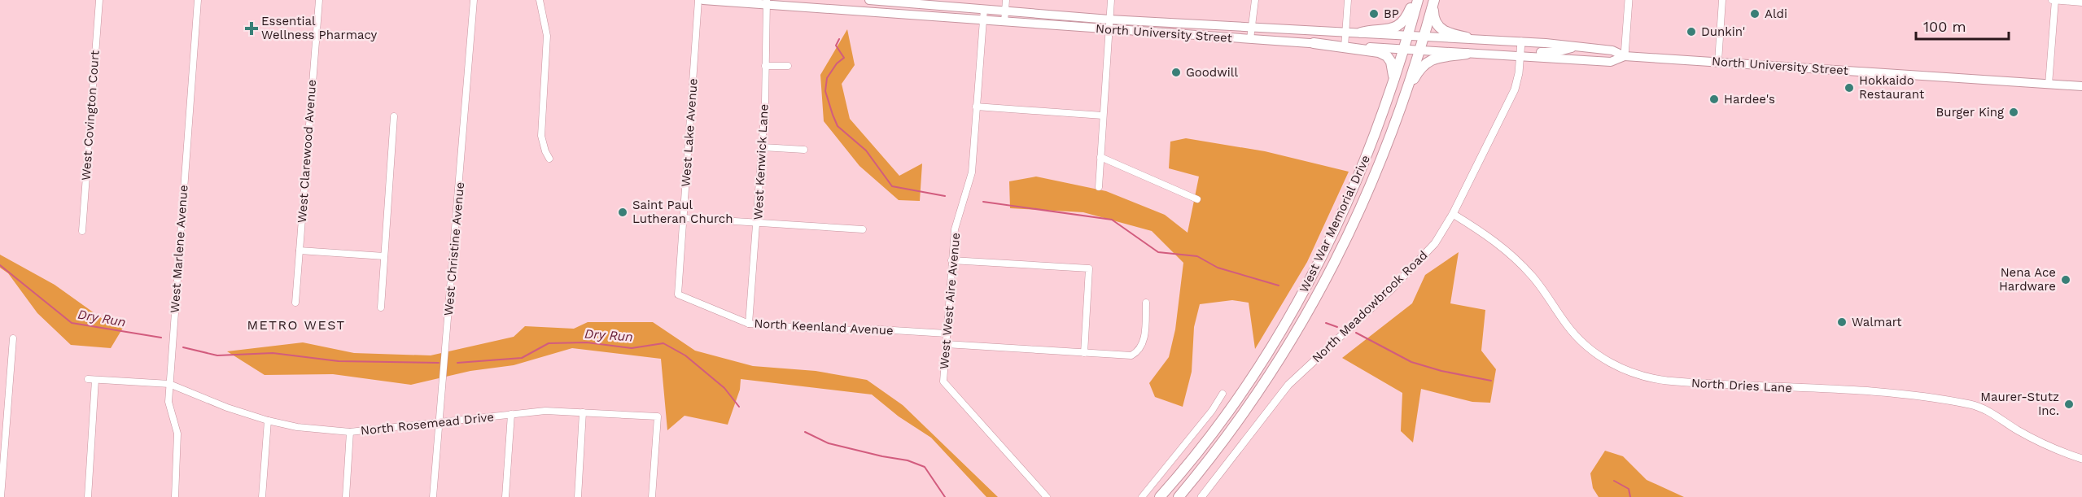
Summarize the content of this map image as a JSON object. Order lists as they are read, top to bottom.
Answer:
{
  "streets": {
    "highway": ["West War Memorial Drive"],
    "main road": ["North University Street"],
    "street": [
      "West Covington Court",
      "West Lake Avenue",
      "West Clarewood Avenue",
      "West Kenwick Lane",
      "West Marlene Avenue",
      "West Christine Avenue",
      "West West Aire Avenue",
      "North Meadowbrook Road",
      "North Keenland Avenue",
      "North Dries Lane",
      "North Rosemead Drive"
    ]
  },
  "crossings": [
    ["North University Street", "West Kenwick Lane"],
    ["North University Street", "West War Memorial Drive"],
    ["North University Street", "West West Aire Avenue"],
    ["North University Street", "North Meadowbrook Road"],
    ["West Lake Avenue", "North Keenland Avenue"],
    ["West Kenwick Lane", "North Keenland Avenue"],
    ["West Marlene Avenue", "North Rosemead Drive"],
    ["West Christine Avenue", "North Rosemead Drive"],
    ["West West Aire Avenue", "North Keenland Avenue"],
    ["North Meadowbrook Road", "North Dries Lane"]
  ],
  "districts": ["METRO WEST"],
  "water": ["Dry Run"],
  "places": {
    "other": [
      "BP",
      "Aldi",
      "Dunkin'",
      "Goodwill",
      "Hokkaido Restaurant",
      "Hardee's",
      "Burger King",
      "Saint Paul Lutheran Church",
      "Nena Ace Hardware",
      "Walmart",
      "Maurer-Stutz Inc."
    ],
    "health": ["Essential Wellness Pharmacy"]
  },
  "scale_bar": "100 m"
}
